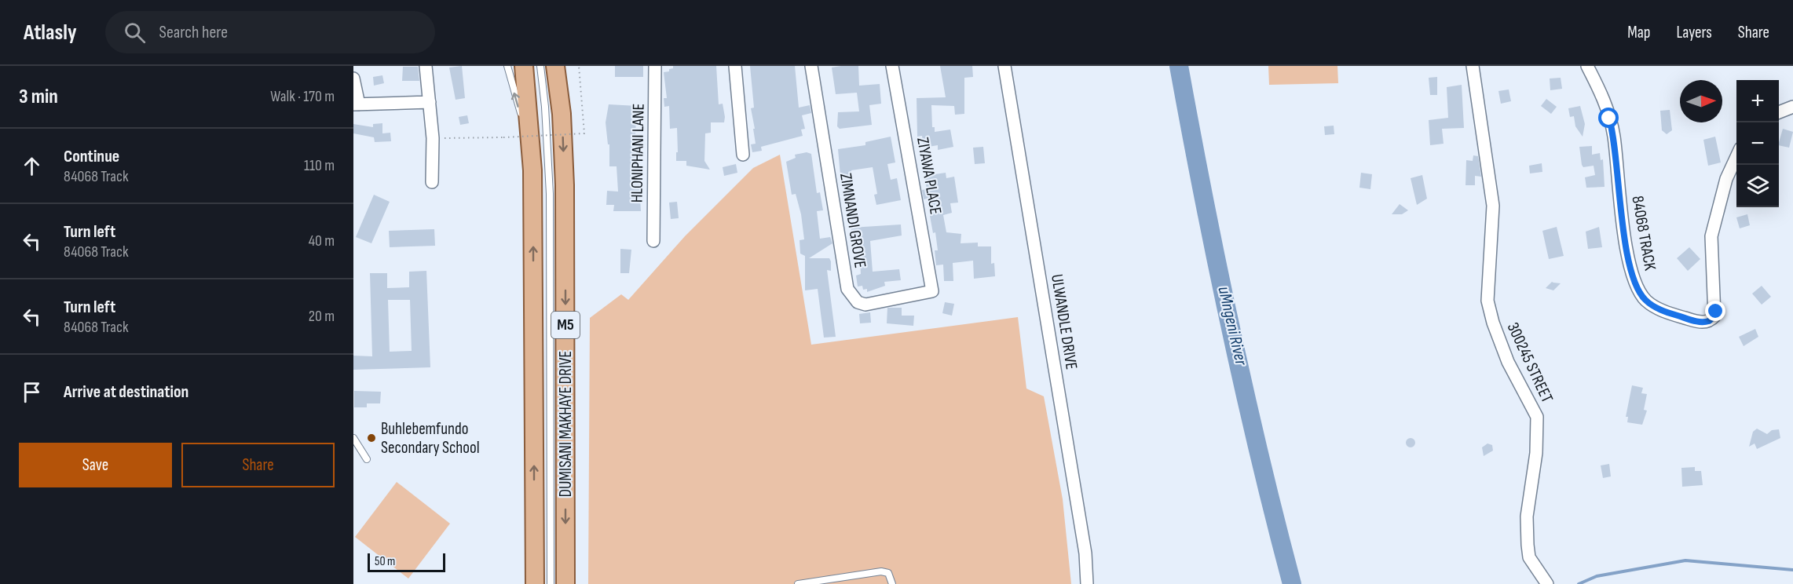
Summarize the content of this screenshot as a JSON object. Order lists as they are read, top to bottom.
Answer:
{
  "streets": {
    "main road": ["M5", "DUMISANI MAKHAYE DRIVE"],
    "street": [
      "HLONIPHANI LANE",
      "ZIYAWA PLACE",
      "ZIMNANDI GROVE",
      "84068 TRACK",
      "ULWANDLE DRIVE",
      "300245 STREET"
    ]
  },
  "crossings": [
    ["ZIYAWA PLACE", "ZIMNANDI GROVE"]
  ],
  "water": ["uMngeni River"],
  "places": ["Buhlebemfundo Secondary School"],
  "scale_bar": "50 m",
  "north": "right",
  "page": {
    "header": "Atlasly",
    "search": "Search here",
    "nav": ["Map", "Layers", "Share"],
    "heading": ["3 min", "Walk · 170 m"],
    "map_buttons": ["+", "−"],
    "list": [
      ["Continue", "84068 Track", "110 m"],
      ["Turn left", "84068 Track", "40 m"],
      ["Turn left", "84068 Track", "20 m"],
      "Arrive at destination"
    ],
    "buttons": ["Save", "Share"],
    "scale": "50 m"
  }
}
